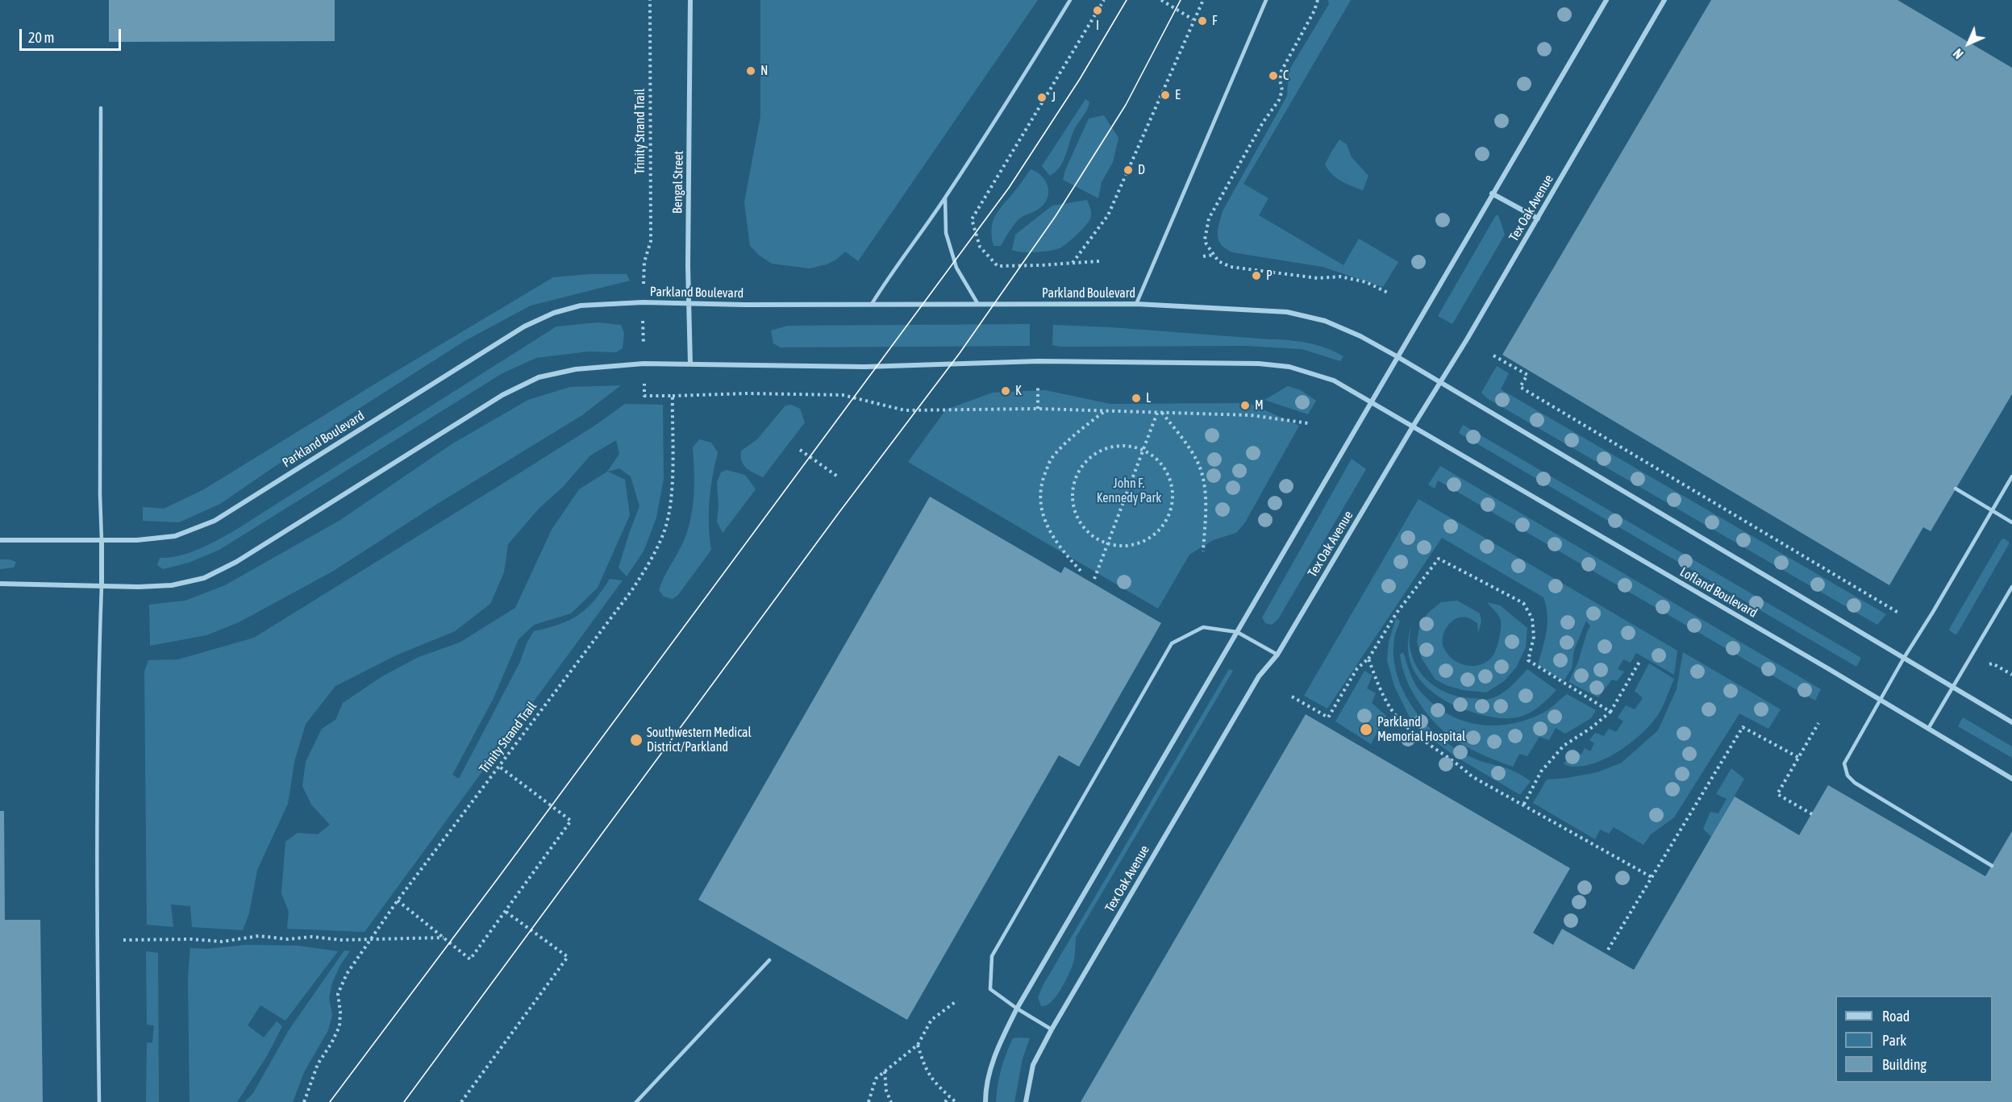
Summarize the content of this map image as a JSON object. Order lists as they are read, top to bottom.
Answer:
{
  "streets": {
    "street": [
      "Bengal Street",
      "Tex Oak Avenue",
      "Parkland Boulevard",
      "Lofland Boulevard"
    ],
    "path": ["Trinity Strand Trail"]
  },
  "crossings": [
    ["Trinity Strand Trail", "Parkland Boulevard"],
    ["Bengal Street", "Parkland Boulevard"],
    ["Tex Oak Avenue", "Parkland Boulevard"],
    ["Tex Oak Avenue", "Lofland Boulevard"]
  ],
  "parks": ["John F. Kennedy Park"],
  "places": [
    "I",
    "F",
    "N",
    "C",
    "E",
    "J",
    "D",
    "P",
    "K",
    "L",
    "M",
    "Parkland Memorial Hospital",
    "Southwestern Medical District/Parkland"
  ],
  "legend": ["Road", "Park", "Building"],
  "scale_bar": "20 m",
  "north": "bottom left"
}
